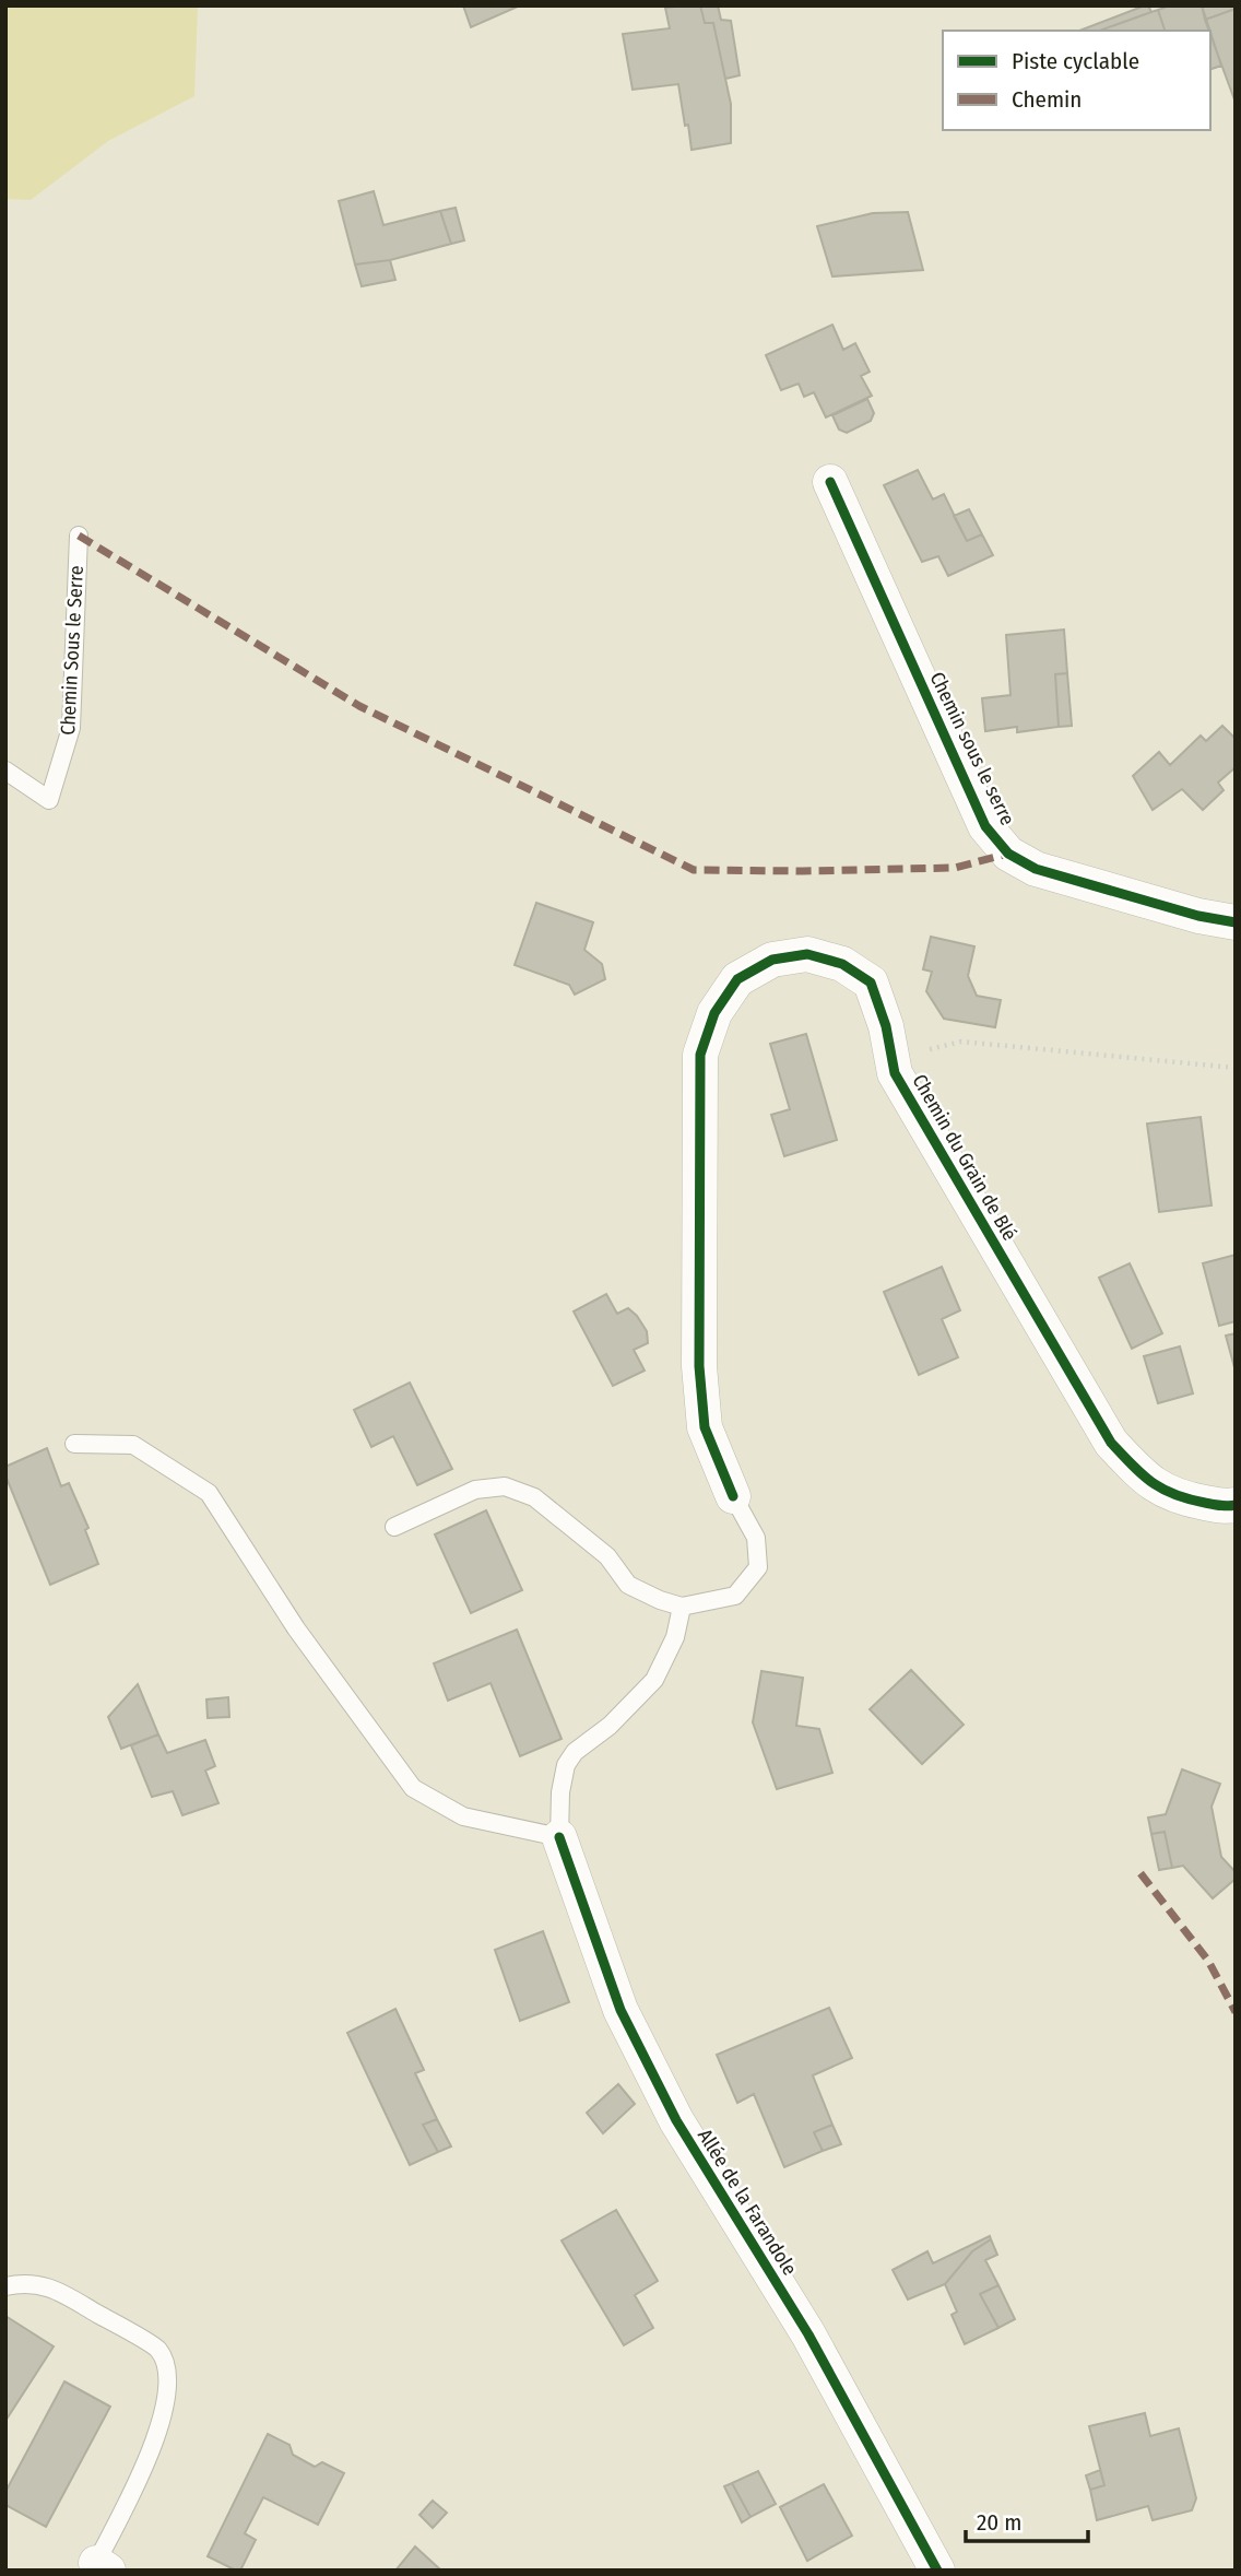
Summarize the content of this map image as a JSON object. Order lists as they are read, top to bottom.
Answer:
{
  "streets": {
    "street": ["Chemin sous le serre", "Chemin du Grain de Blé", "Allée de la Farandole"],
    "lane": ["Chemin Sous le Serre"]
  },
  "legend": ["Piste cyclable", "Chemin"],
  "scale_bar": "20 m"
}
